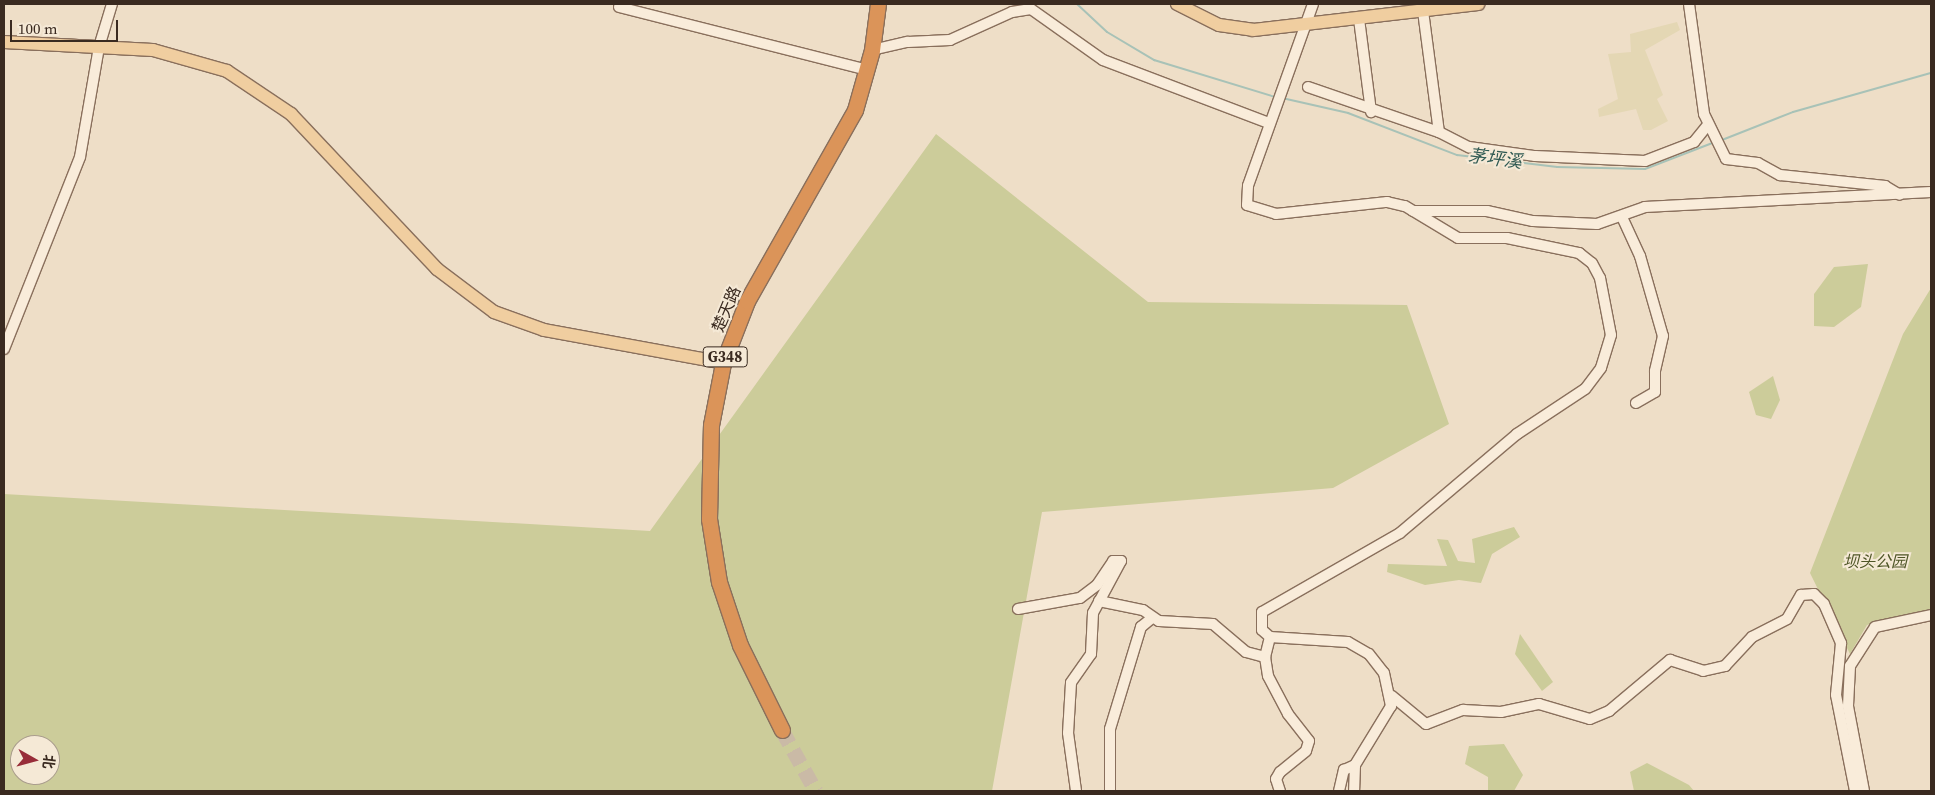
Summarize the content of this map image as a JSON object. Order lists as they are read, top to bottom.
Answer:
{
  "streets": {
    "highway": ["楚天路", "G348"]
  },
  "water": ["茅坪溪"],
  "parks": ["坝头公园"],
  "scale_bar": "100 m",
  "north": "right"
}
